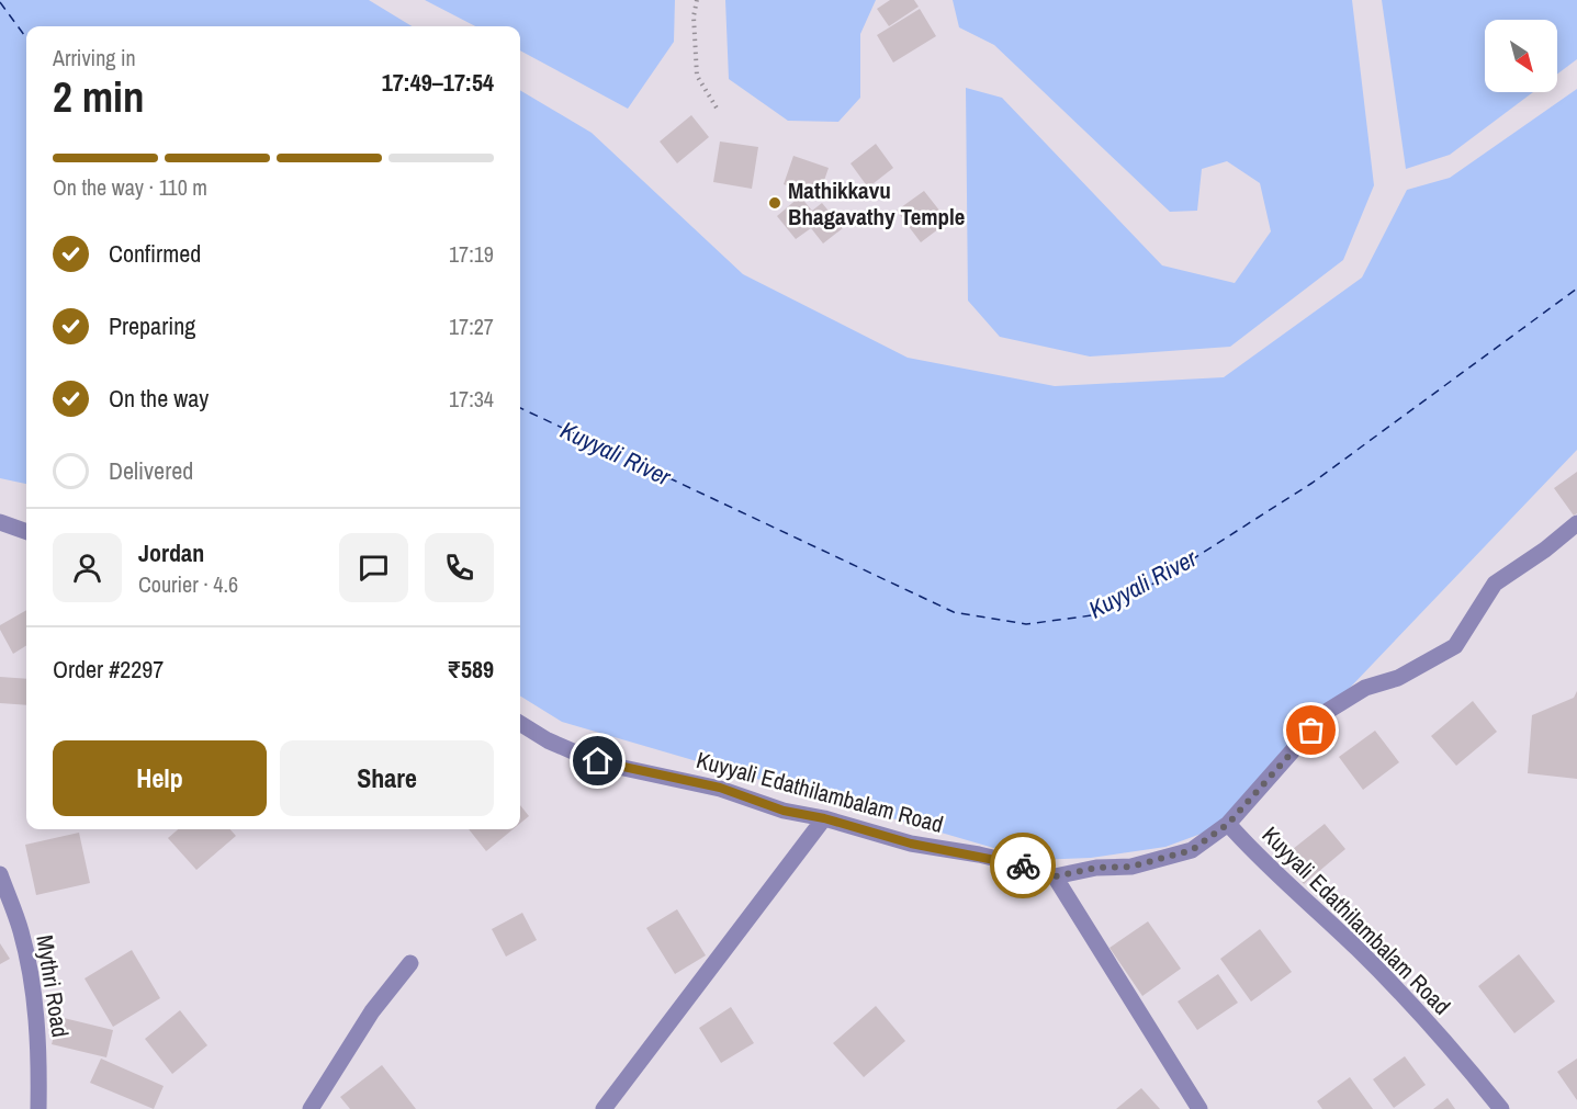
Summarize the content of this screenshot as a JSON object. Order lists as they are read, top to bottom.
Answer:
{
  "streets": {
    "street": ["Kuyyali Edathilambalam Road", "Mythri Road"]
  },
  "water": ["Kuyyali River"],
  "places": ["Mathikkavu Bhagavathy Temple"],
  "north": "bottom right",
  "page": {
    "heading": ["2 min", "Arriving in", "17:49–17:54"],
    "panel": [
      "Jordan",
      "Courier · 4.6",
      "Order #2297",
      "₹589"
    ],
    "bar": "On the way · 110 m",
    "list": [
      ["Confirmed", "17:19"],
      ["Preparing", "17:27"],
      ["On the way", "17:34"],
      "Delivered"
    ],
    "buttons": ["Help", "Share"]
  }
}
